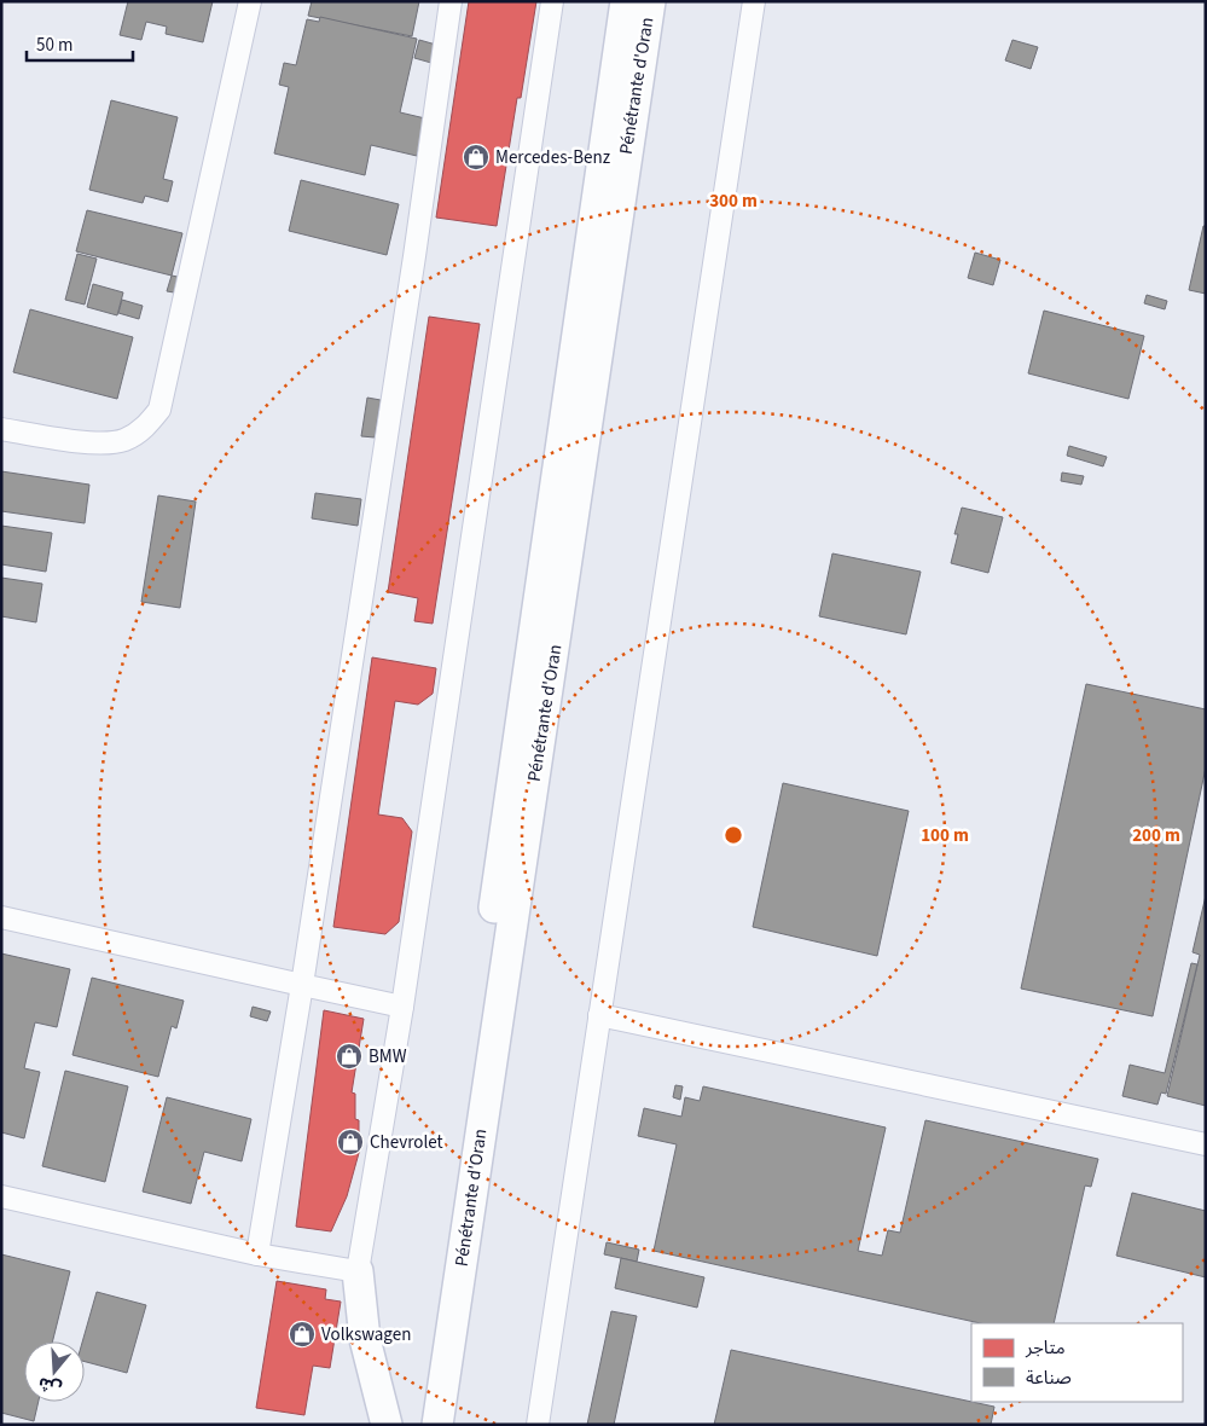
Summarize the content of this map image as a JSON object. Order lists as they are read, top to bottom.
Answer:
{
  "streets": {
    "highway": ["Pénétrante d'Oran"]
  },
  "places": {
    "shop": [
      "Mercedes-Benz",
      "BMW",
      "Chevrolet",
      "Volkswagen"
    ]
  },
  "legend": ["متاجر", "صناعة"],
  "scale_bar": "50 m",
  "north": "bottom",
  "rings": ["300 m", "100 m", "200 m"]
}
